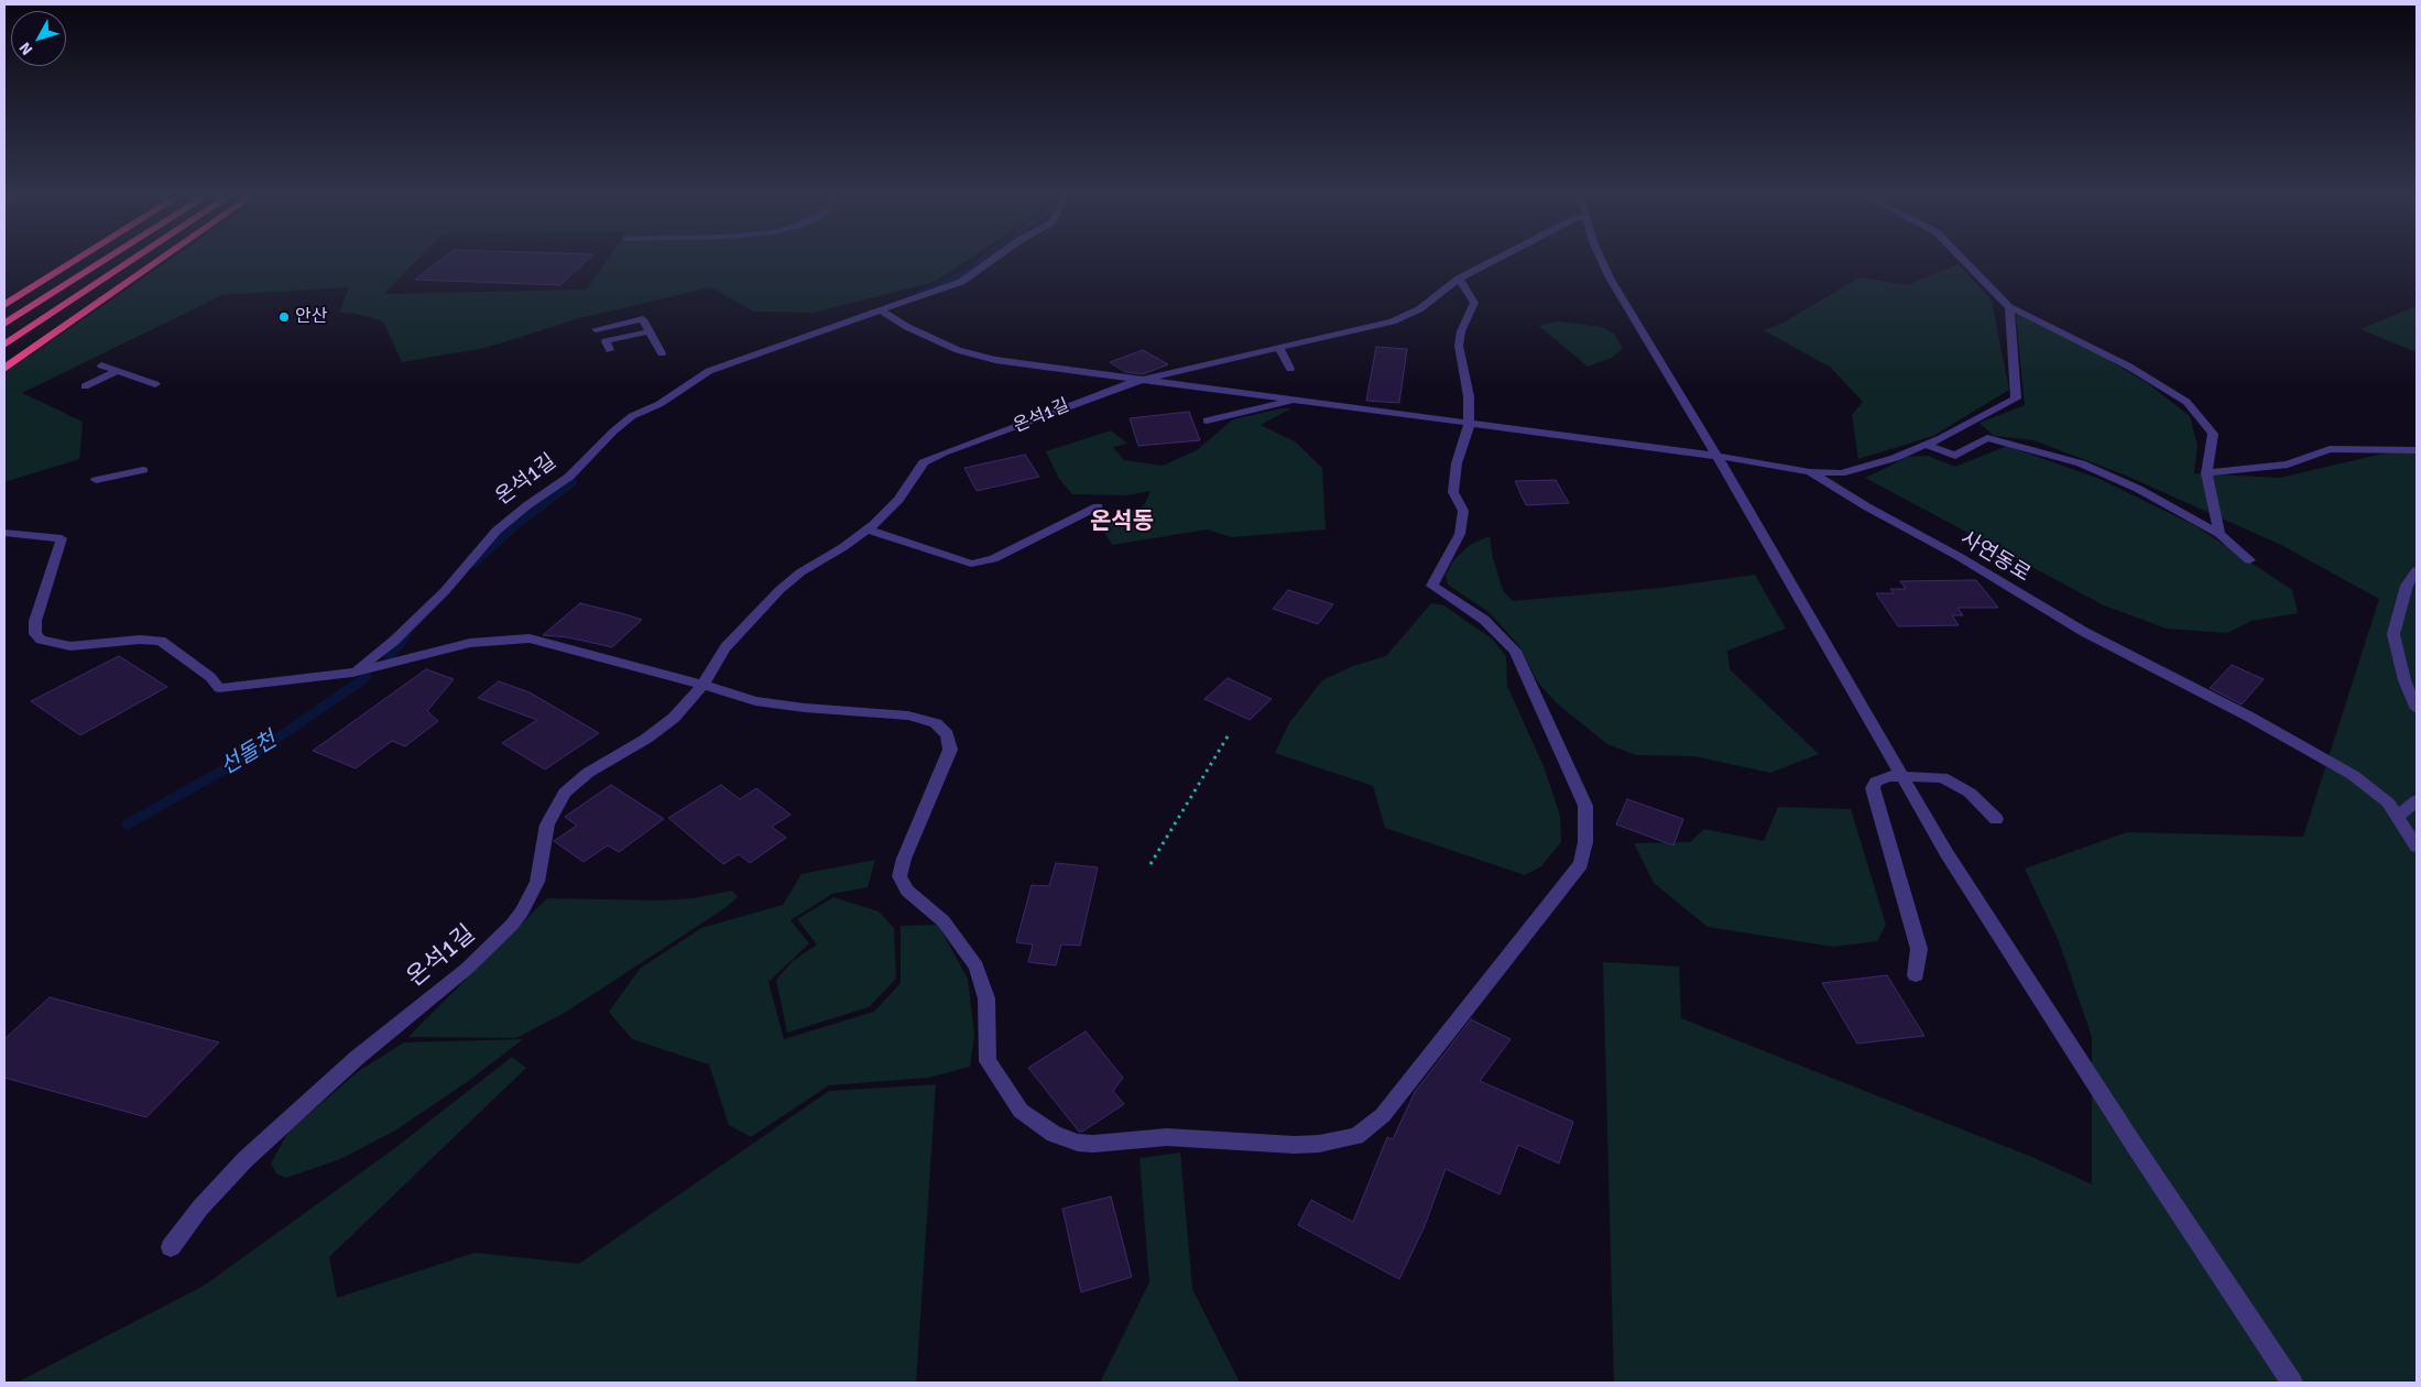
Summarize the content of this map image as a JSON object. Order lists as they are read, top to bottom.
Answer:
{
  "streets": {
    "street": ["온석1길", "사연동로"]
  },
  "districts": ["온석동"],
  "water": ["선돌천"],
  "places": ["안산"],
  "north": "bottom left"
}
